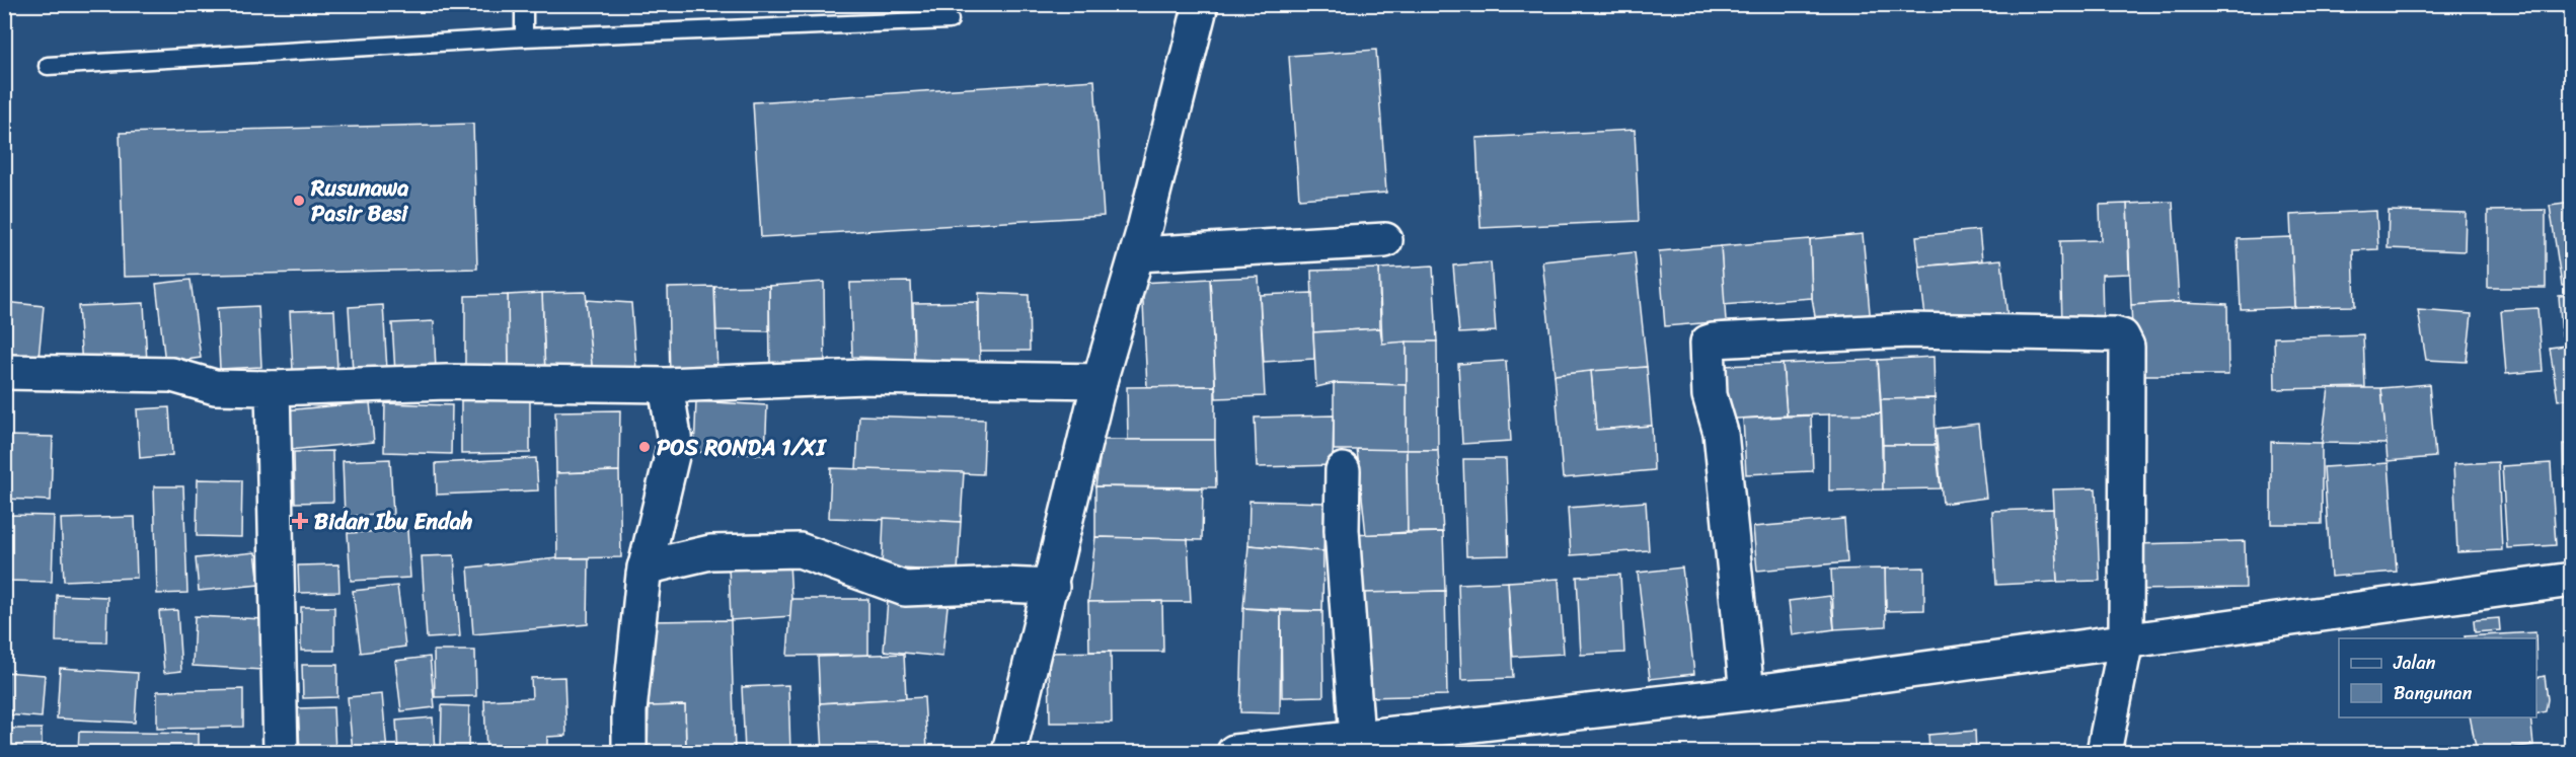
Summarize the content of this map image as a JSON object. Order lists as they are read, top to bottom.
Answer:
{
  "places": {
    "other": ["Rusunawa Pasir Besi", "POS RONDA 1/XI"],
    "health": ["Bidan Ibu Endah"]
  },
  "legend": ["Jalan", "Bangunan"]
}
